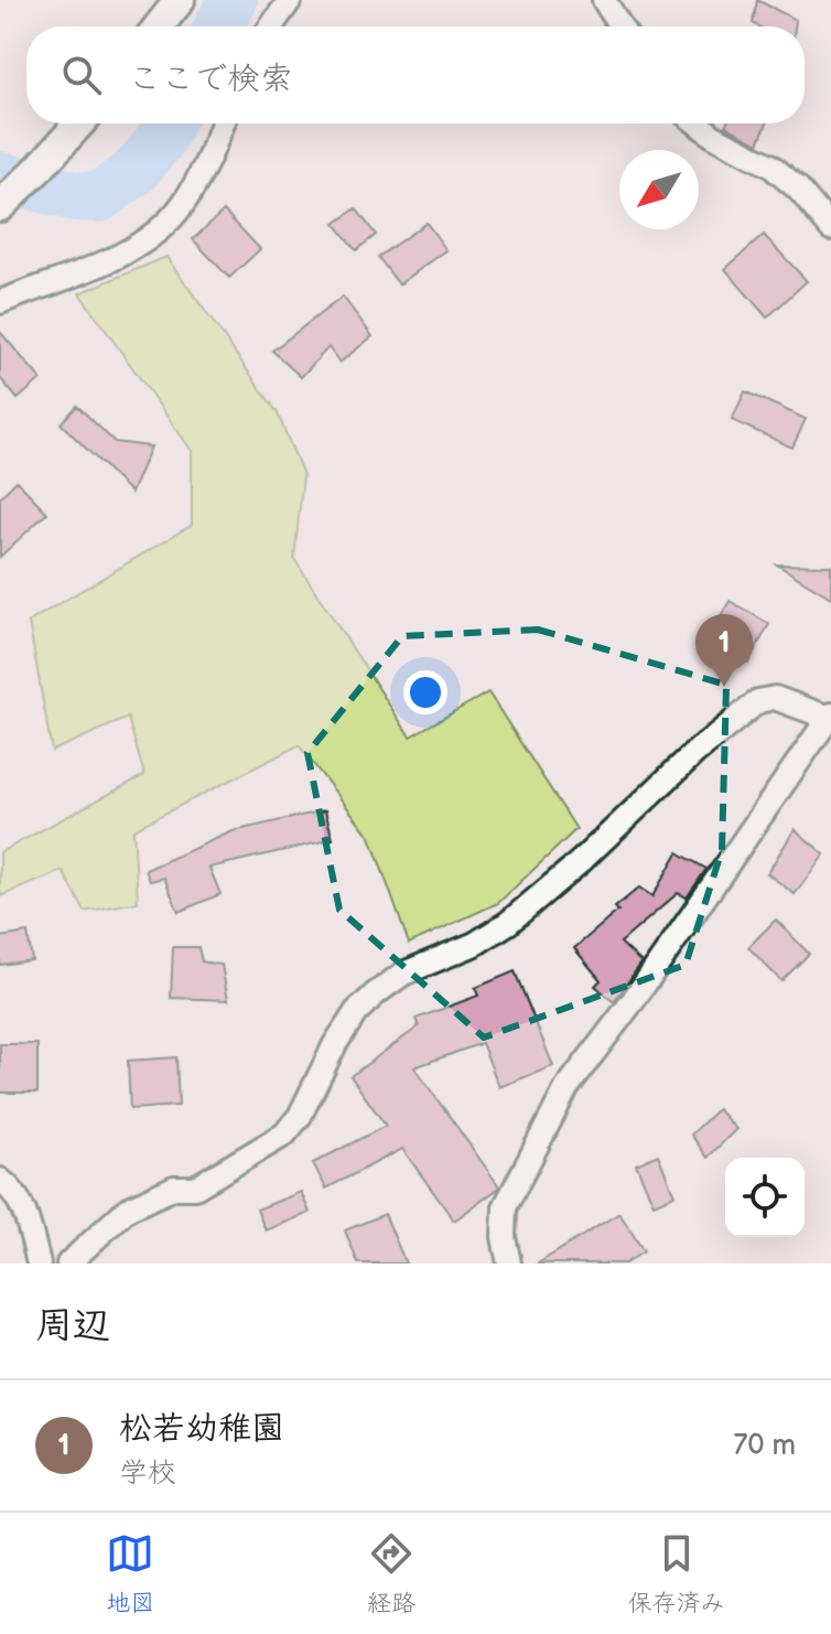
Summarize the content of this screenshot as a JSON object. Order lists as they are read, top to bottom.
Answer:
{
  "north": "bottom left",
  "page": {
    "search": "ここで検索",
    "pins": "1",
    "heading": "周辺",
    "list": [
      {
        "mark": "1",
        "name": "松若幼稚園",
        "note": "学校",
        "value": "70 m"
      }
    ],
    "nav": ["地図", "経路", "保存済み"]
  }
}
